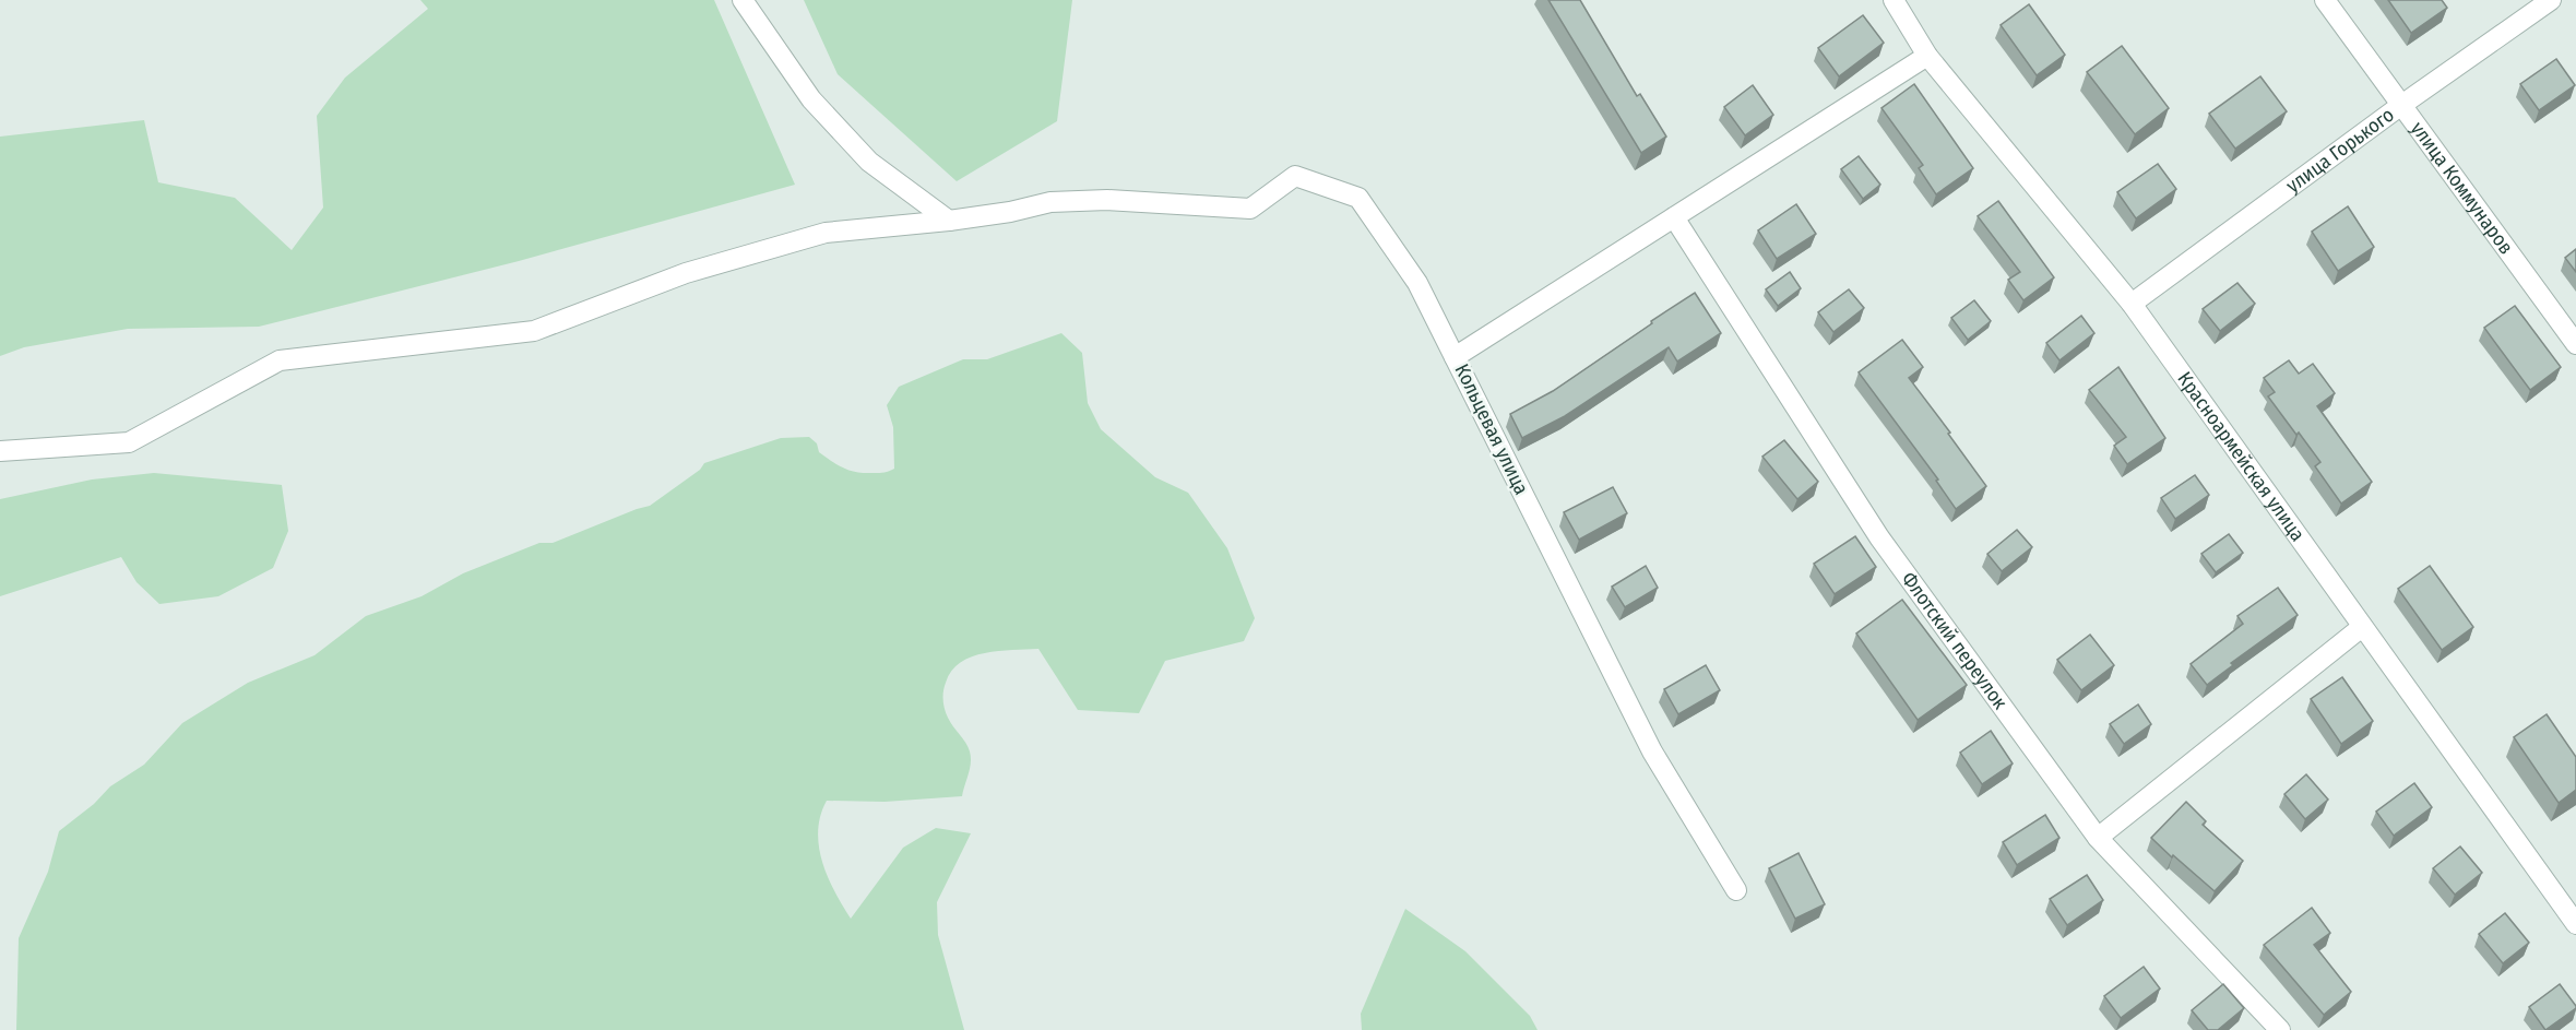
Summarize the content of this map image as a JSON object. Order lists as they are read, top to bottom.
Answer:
{
  "streets": {
    "street": [
      "улица Горького",
      "улица Коммунаров",
      "Кольцевая улица",
      "Красноармейская улица",
      "Флотский переулок"
    ]
  },
  "crossings": [
    ["улица Горького", "улица Коммунаров"],
    ["улица Горького", "Красноармейская улица"],
    ["Кольцевая улица", "Красноармейская улица"],
    ["Кольцевая улица", "Флотский переулок"]
  ]
}
